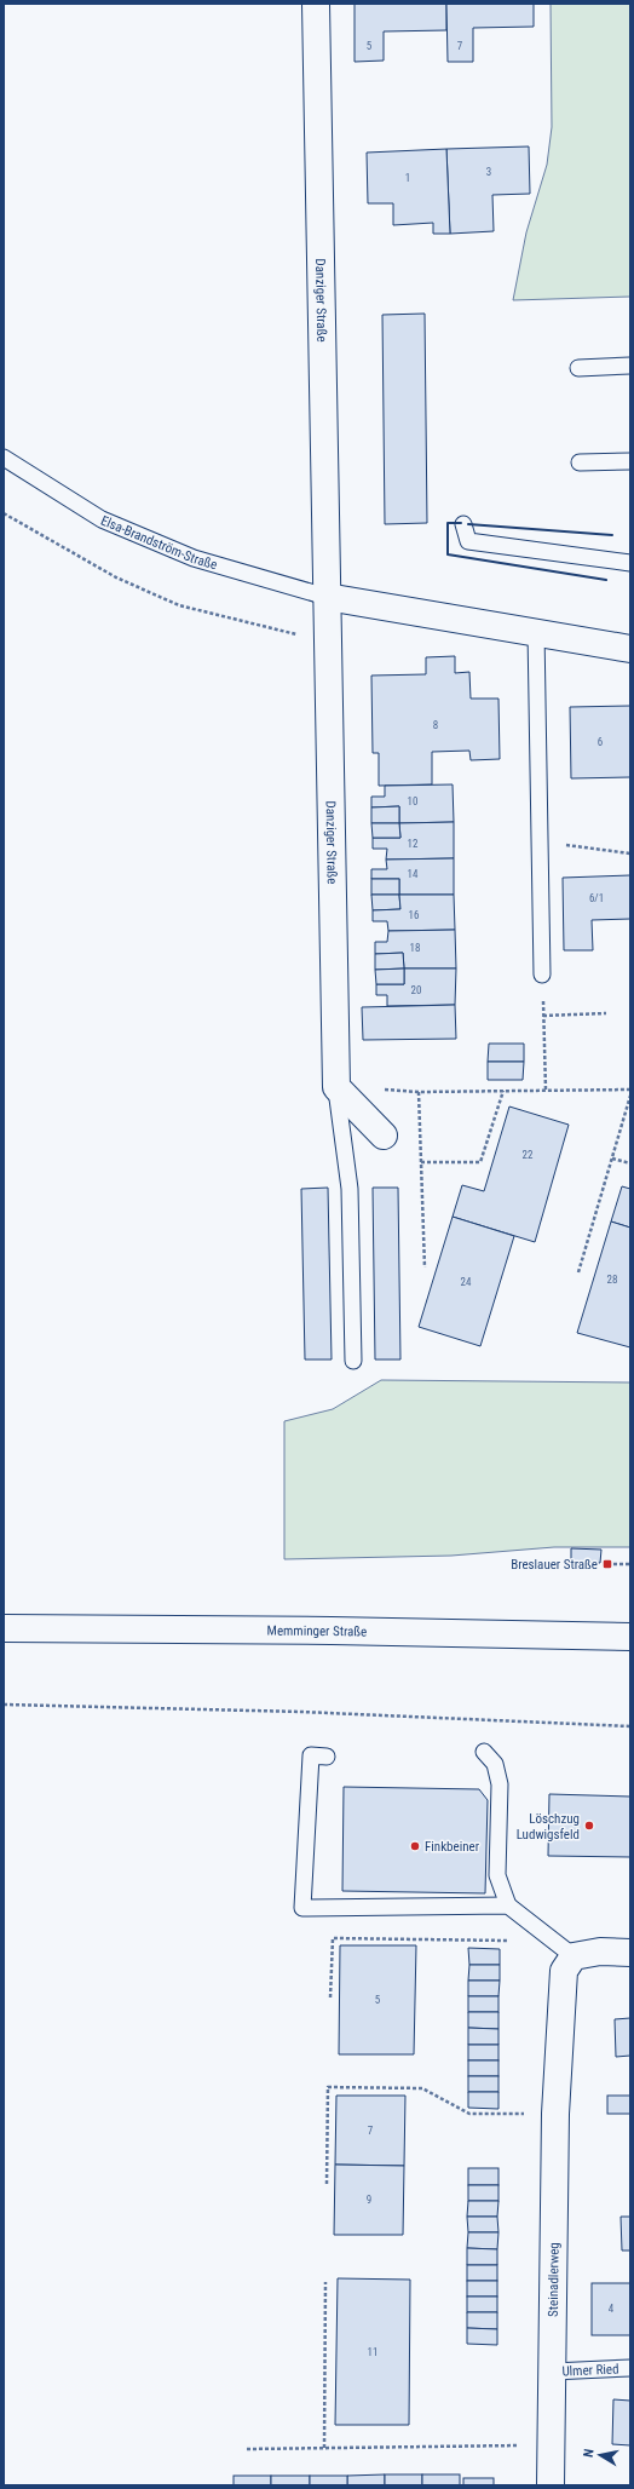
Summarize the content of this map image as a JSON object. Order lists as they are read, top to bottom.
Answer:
{
  "streets": {
    "street": ["Danziger Straße", "Memminger Straße", "Steinadlerweg"],
    "lane": ["Elsa-Brandström-Straße", "Ulmer Ried"]
  },
  "crossings": [
    ["Danziger Straße", "Elsa-Brandström-Straße"],
    ["Steinadlerweg", "Ulmer Ried"]
  ],
  "places": {
    "transit": ["Breslauer Straße"],
    "other": ["Löschzug Ludwigsfeld", "Finkbeiner"]
  },
  "house_numbers": [
    "5",
    "7",
    "3",
    "1",
    "8",
    "6",
    "10",
    "12",
    "14",
    "6/1",
    "16",
    "18",
    "20",
    "22",
    "28",
    "24",
    "5",
    "7",
    "9",
    "4",
    "11"
  ],
  "north": "left"
}
